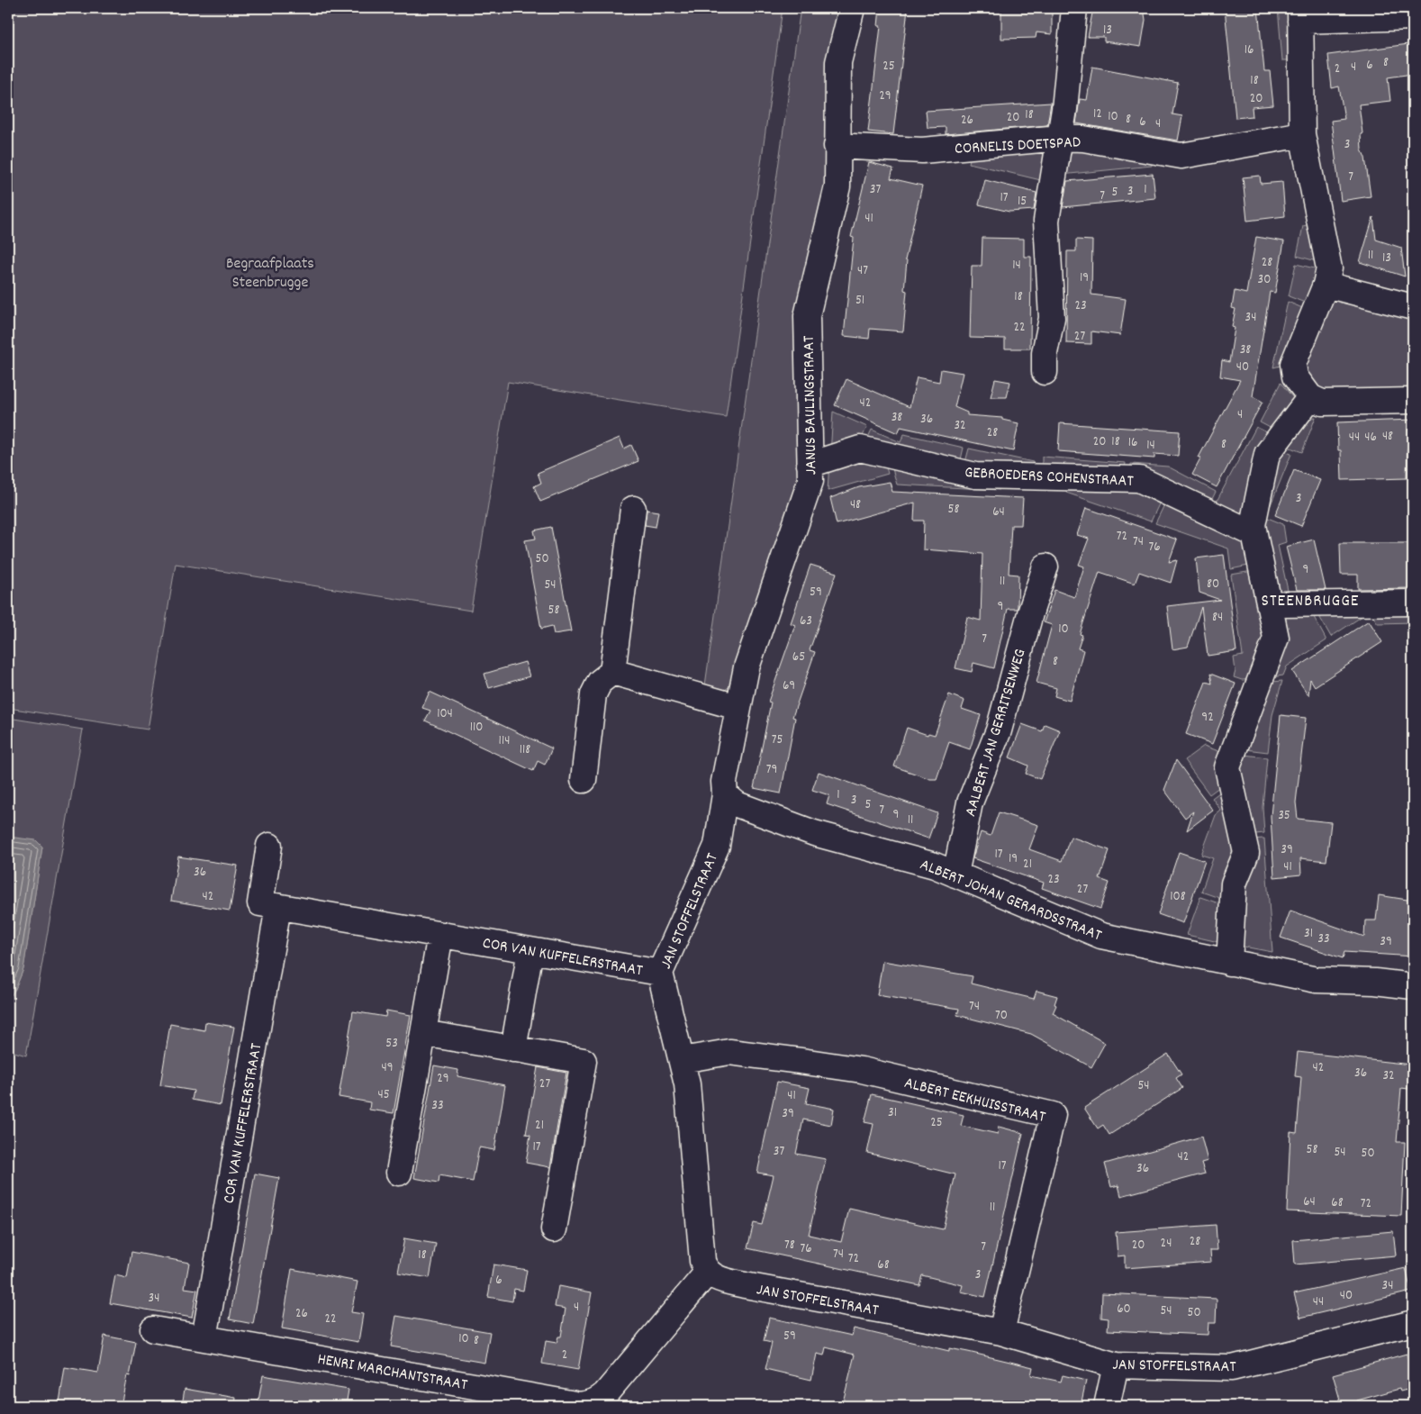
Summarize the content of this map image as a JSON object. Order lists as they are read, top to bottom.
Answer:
{
  "streets": {
    "street": [
      "CORNELIS DOETSPAD",
      "JANUS BAULINGSTRAAT",
      "GEBROEDERS COHENSTRAAT",
      "AALBERT JAN GERRITSENWEG",
      "ALBERT JOHAN GERARDSSTRAAT",
      "JAN STOFFELSTRAAT",
      "COR VAN KUFFELERSTRAAT",
      "ALBERT EEKHUISSTRAAT",
      "HENRI MARCHANTSTRAAT"
    ]
  },
  "crossings": [
    ["CORNELIS DOETSPAD", "JANUS BAULINGSTRAAT"],
    ["JANUS BAULINGSTRAAT", "GEBROEDERS COHENSTRAAT"],
    ["JANUS BAULINGSTRAAT", "ALBERT JOHAN GERARDSSTRAAT"],
    ["JANUS BAULINGSTRAAT", "JAN STOFFELSTRAAT"],
    ["AALBERT JAN GERRITSENWEG", "ALBERT JOHAN GERARDSSTRAAT"],
    ["ALBERT JOHAN GERARDSSTRAAT", "JAN STOFFELSTRAAT"],
    ["JAN STOFFELSTRAAT", "COR VAN KUFFELERSTRAAT"],
    ["JAN STOFFELSTRAAT", "ALBERT EEKHUISSTRAAT"],
    ["JAN STOFFELSTRAAT", "HENRI MARCHANTSTRAAT"],
    ["COR VAN KUFFELERSTRAAT", "HENRI MARCHANTSTRAAT"]
  ],
  "districts": ["STEENBRUGGE"],
  "parks": ["Begraafplaats Steenbrugge"],
  "house_numbers": [
    "13",
    "16",
    "8",
    "6",
    "25",
    "4",
    "2",
    "18",
    "29",
    "20",
    "12",
    "18",
    "10",
    "20",
    "8",
    "26",
    "6",
    "4",
    "3",
    "7",
    "37",
    "1",
    "3",
    "5",
    "7",
    "17",
    "15",
    "41",
    "11",
    "13",
    "28",
    "14",
    "47",
    "19",
    "30",
    "18",
    "51",
    "23",
    "34",
    "22",
    "27",
    "38",
    "40",
    "42",
    "4",
    "38",
    "36",
    "32",
    "28",
    "48",
    "44",
    "46",
    "20",
    "18",
    "16",
    "8",
    "14",
    "3",
    "48",
    "58",
    "64",
    "72",
    "74",
    "76",
    "50",
    "9",
    "11",
    "80",
    "54",
    "59",
    "9",
    "58",
    "84",
    "63",
    "10",
    "7",
    "65",
    "8",
    "69",
    "104",
    "92",
    "110",
    "75",
    "114",
    "118",
    "79",
    "1",
    "3",
    "5",
    "7",
    "9",
    "35",
    "11",
    "39",
    "17",
    "19",
    "21",
    "41",
    "36",
    "23",
    "27",
    "42",
    "108",
    "31",
    "33",
    "39",
    "74",
    "70",
    "53",
    "49",
    "42",
    "36",
    "32",
    "29",
    "27",
    "54",
    "45",
    "41",
    "33",
    "31",
    "39",
    "25",
    "21",
    "17",
    "58",
    "37",
    "54",
    "50",
    "42",
    "17",
    "36",
    "64",
    "68",
    "72",
    "11",
    "28",
    "24",
    "78",
    "20",
    "7",
    "76",
    "74",
    "18",
    "72",
    "68",
    "3",
    "6",
    "34",
    "40",
    "34",
    "44",
    "4",
    "60",
    "54",
    "50",
    "26",
    "22",
    "59",
    "10",
    "8",
    "2"
  ]
}
